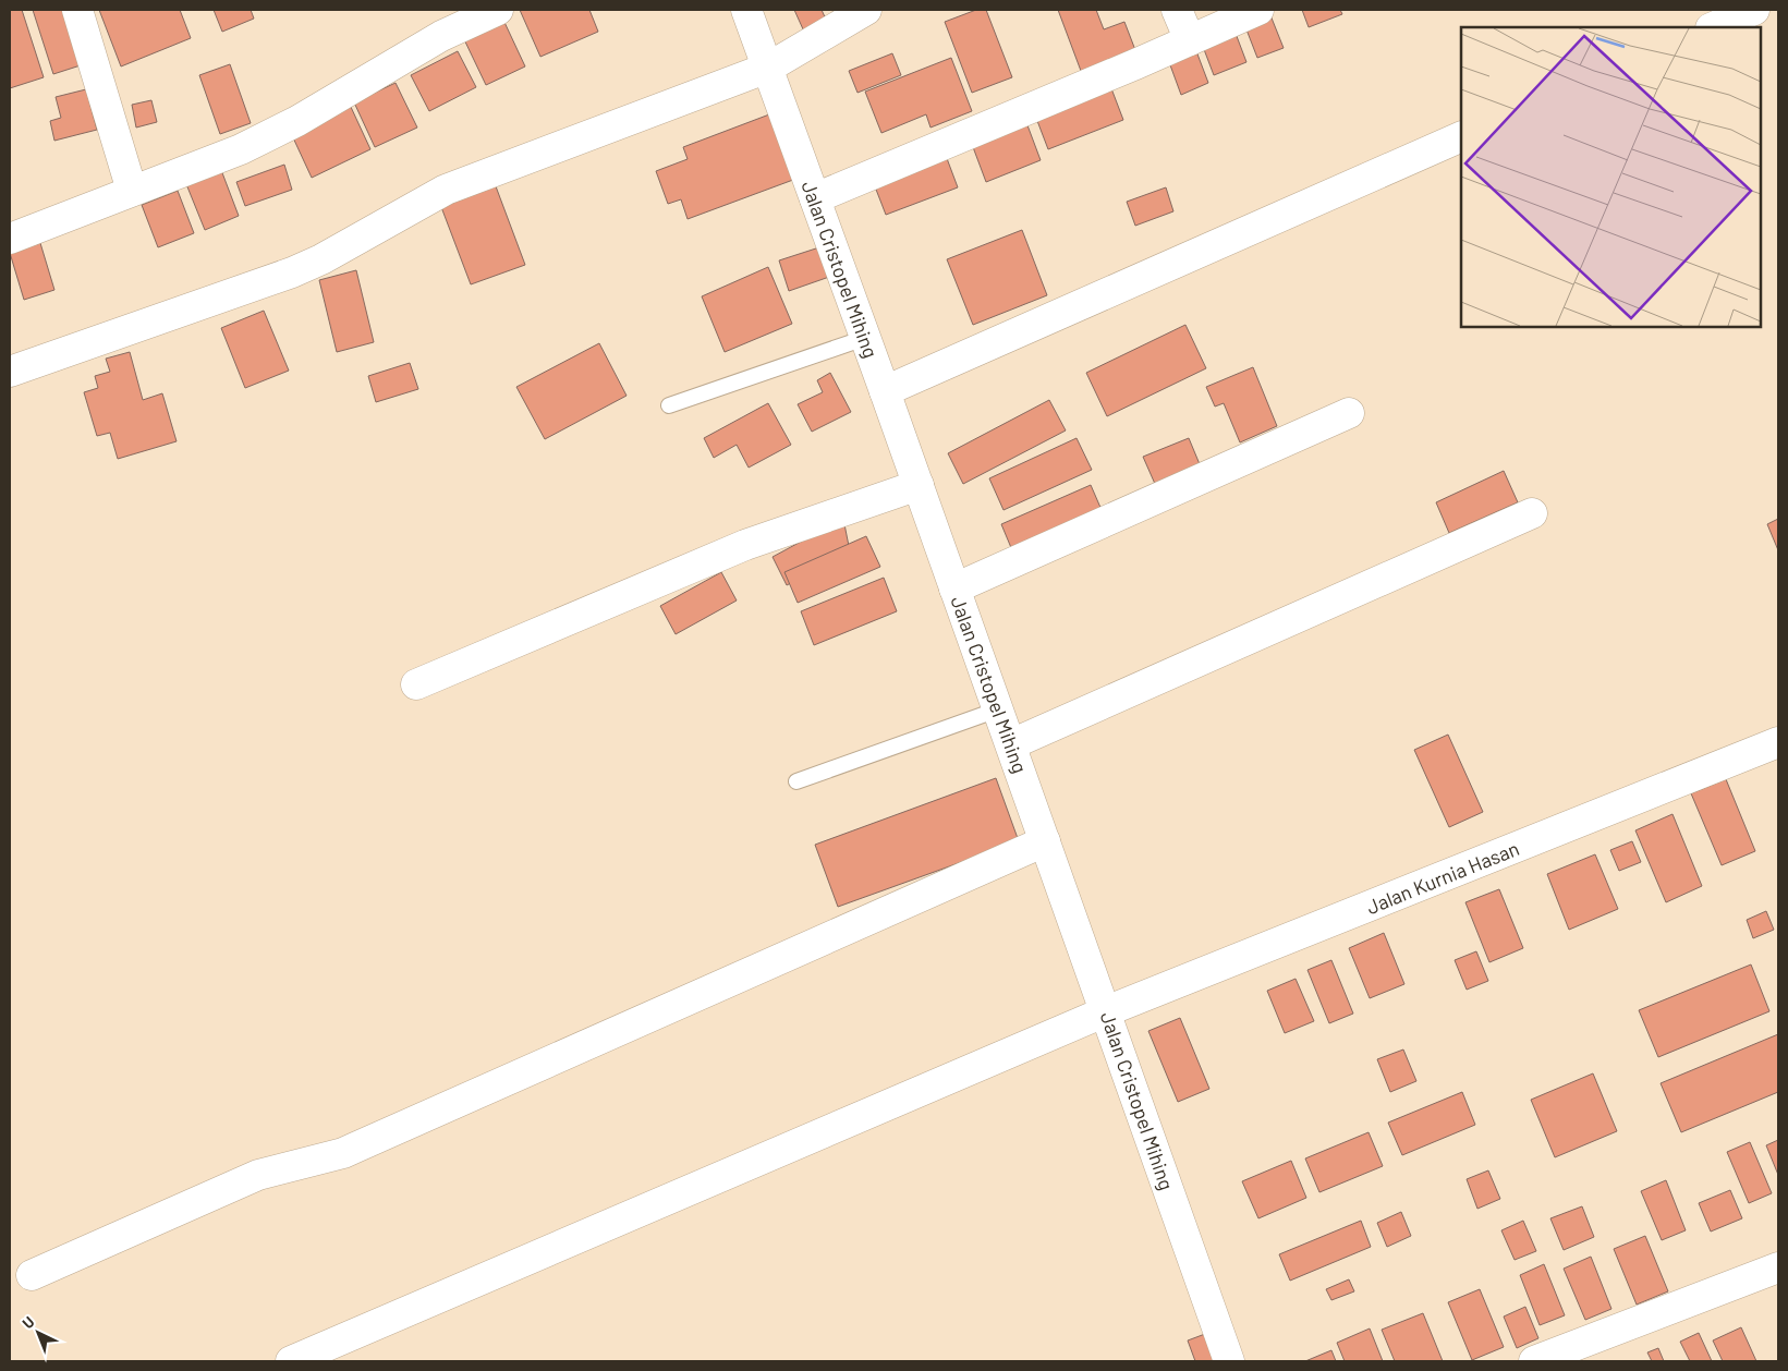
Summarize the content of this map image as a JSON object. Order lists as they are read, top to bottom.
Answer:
{
  "streets": {
    "street": ["Jalan Cristopel Mihing", "Jalan Kurnia Hasan"]
  },
  "crossings": [
    ["Jalan Cristopel Mihing", "Jalan Kurnia Hasan"]
  ],
  "north": "top left"
}
